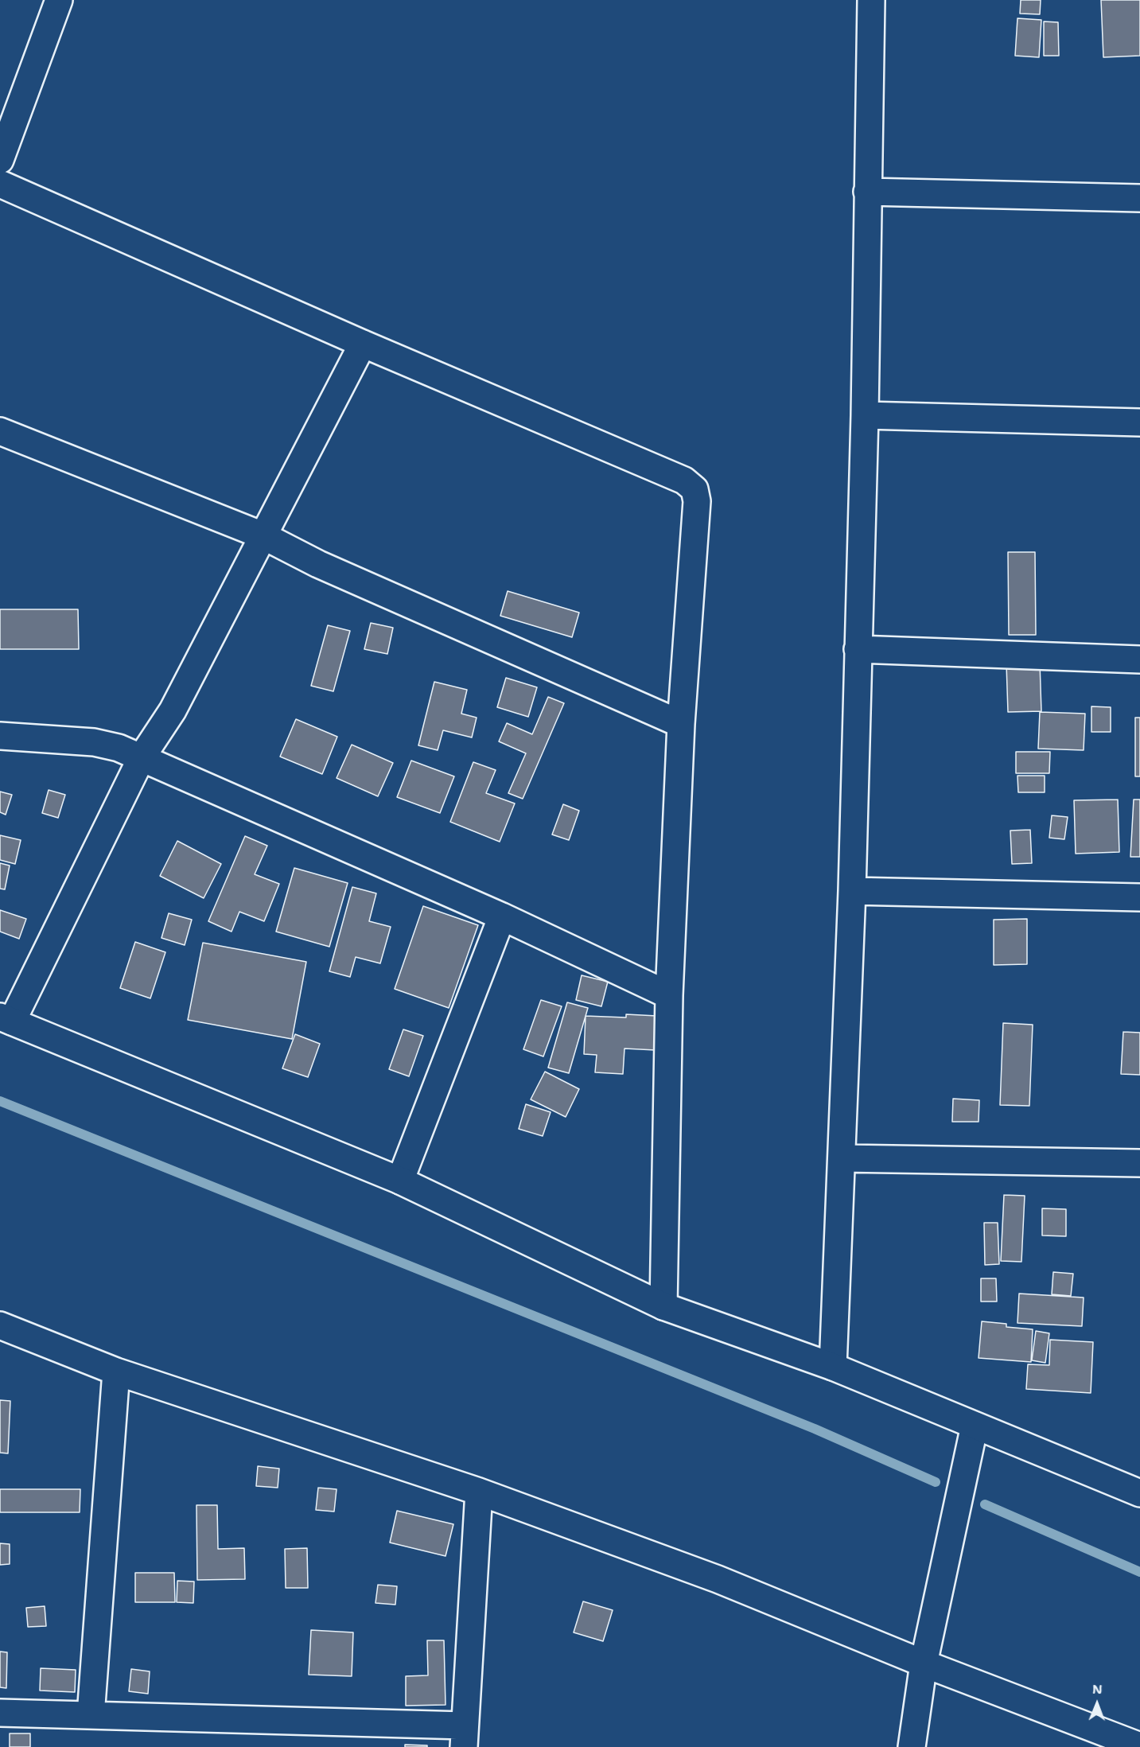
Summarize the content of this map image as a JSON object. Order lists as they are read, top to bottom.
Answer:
{
  "north": "top"
}
